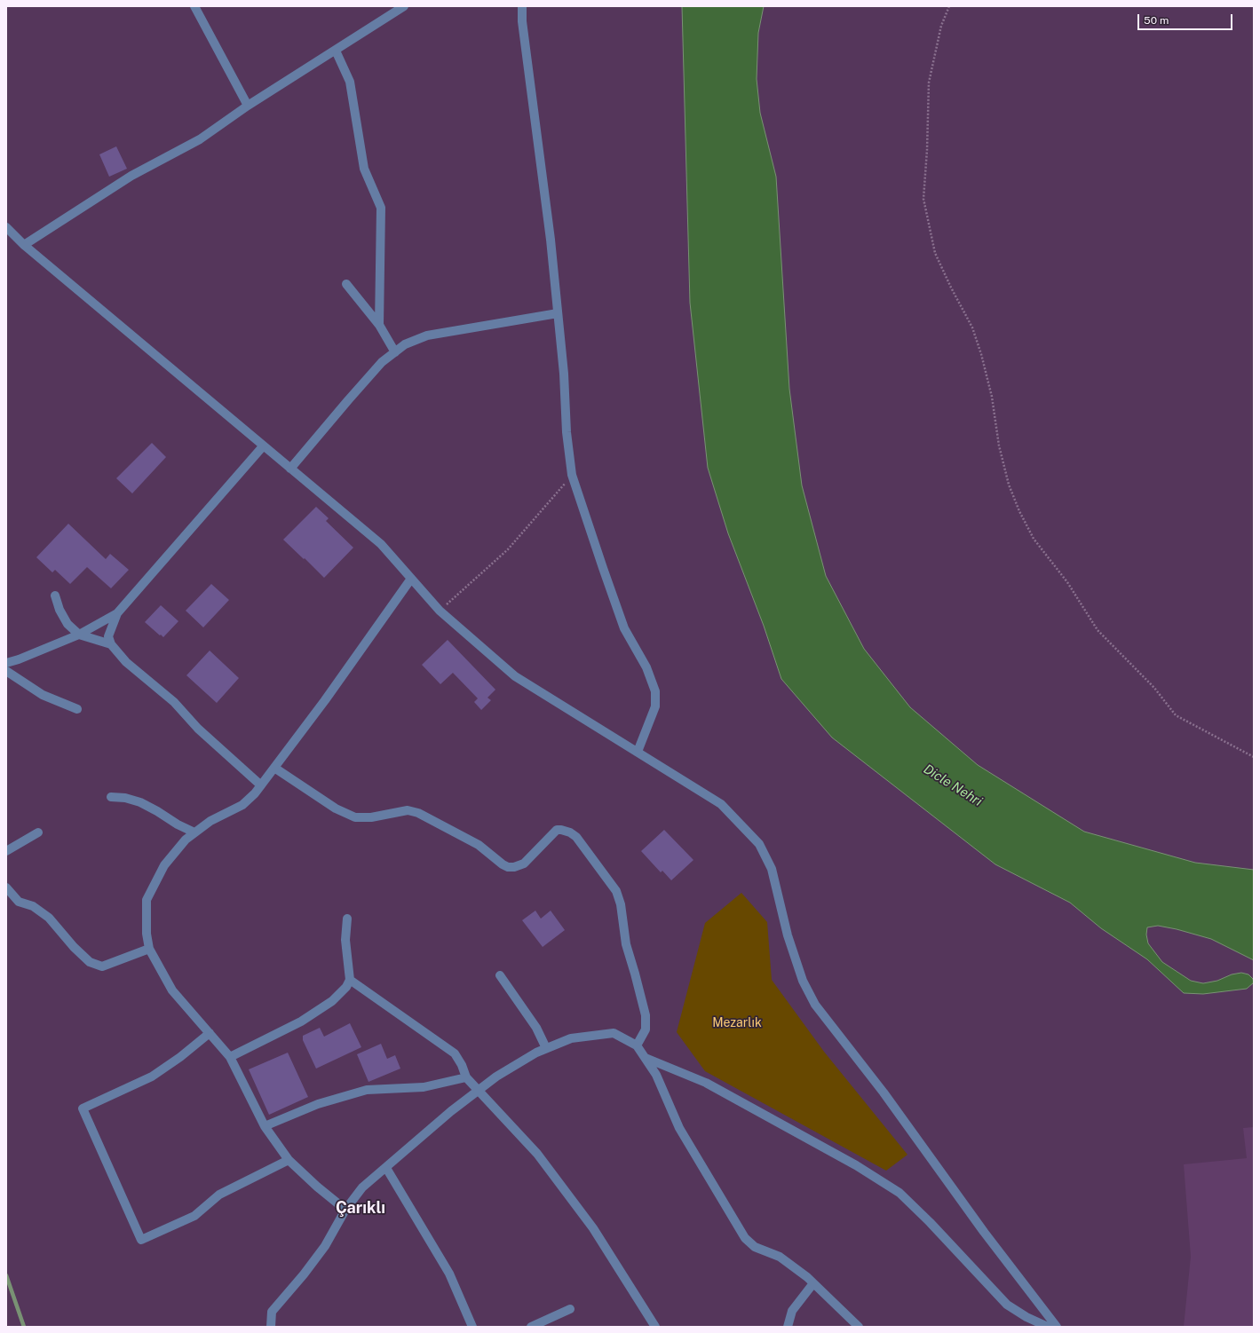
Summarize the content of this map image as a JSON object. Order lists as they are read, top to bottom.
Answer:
{
  "districts": ["Çarıklı"],
  "water": ["Dicle Nehri"],
  "parks": ["Mezarlık"],
  "scale_bar": "50 m"
}
